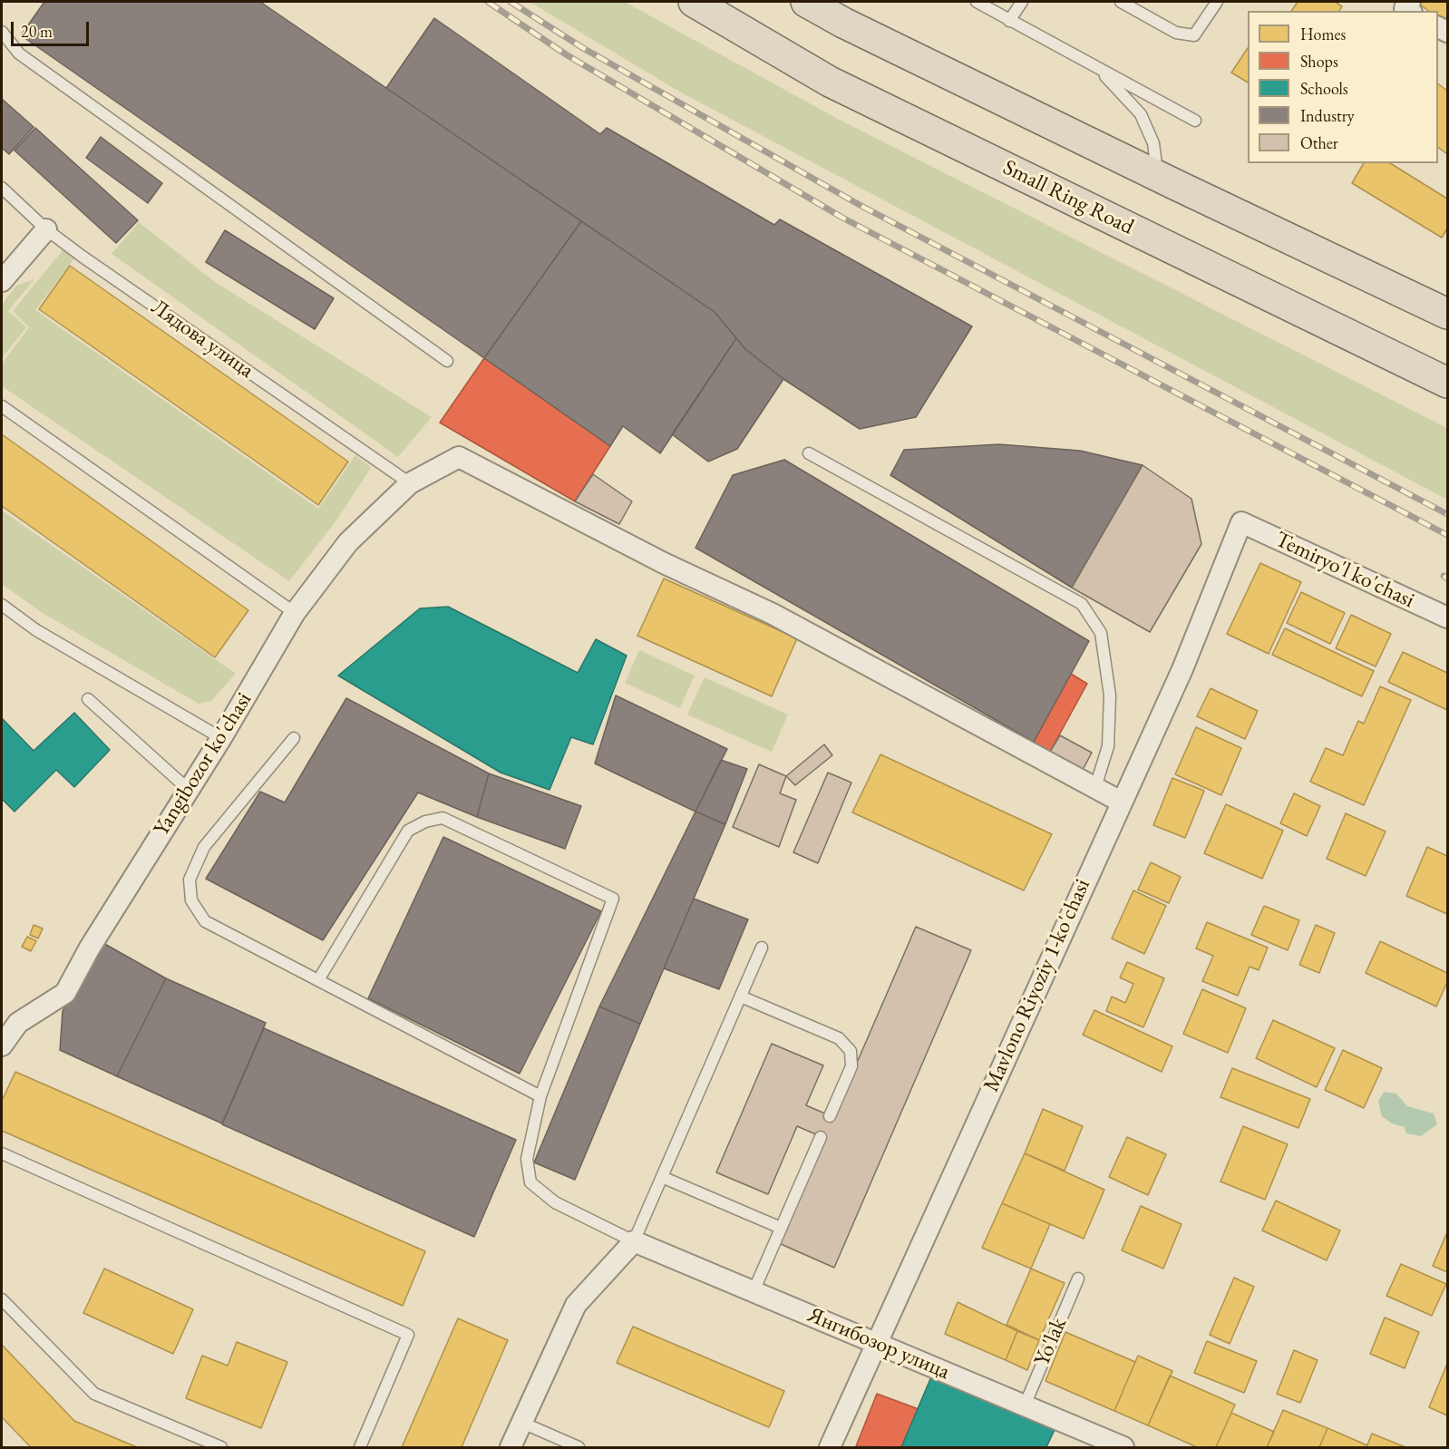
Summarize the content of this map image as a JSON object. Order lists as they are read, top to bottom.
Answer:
{
  "streets": {
    "highway": ["Small Ring Road"],
    "street": [
      "Temiryo'l ko'chasi",
      "Yangibozor ko'chasi",
      "Mavlono Riyoziy 1-ko'chasi",
      "Янгибозор улица"
    ],
    "lane": ["Лядова улица", "Yo'lak"]
  },
  "crossings": [
    ["Лядова улица", "Yangibozor ko'chasi"],
    ["Temiryo'l ko'chasi", "Mavlono Riyoziy 1-ko'chasi"],
    ["Mavlono Riyoziy 1-ko'chasi", "Янгибозор улица"],
    ["Yo'lak", "Янгибозор улица"]
  ],
  "legend": [
    "Homes",
    "Shops",
    "Schools",
    "Industry",
    "Other"
  ],
  "scale_bar": "20 m"
}
